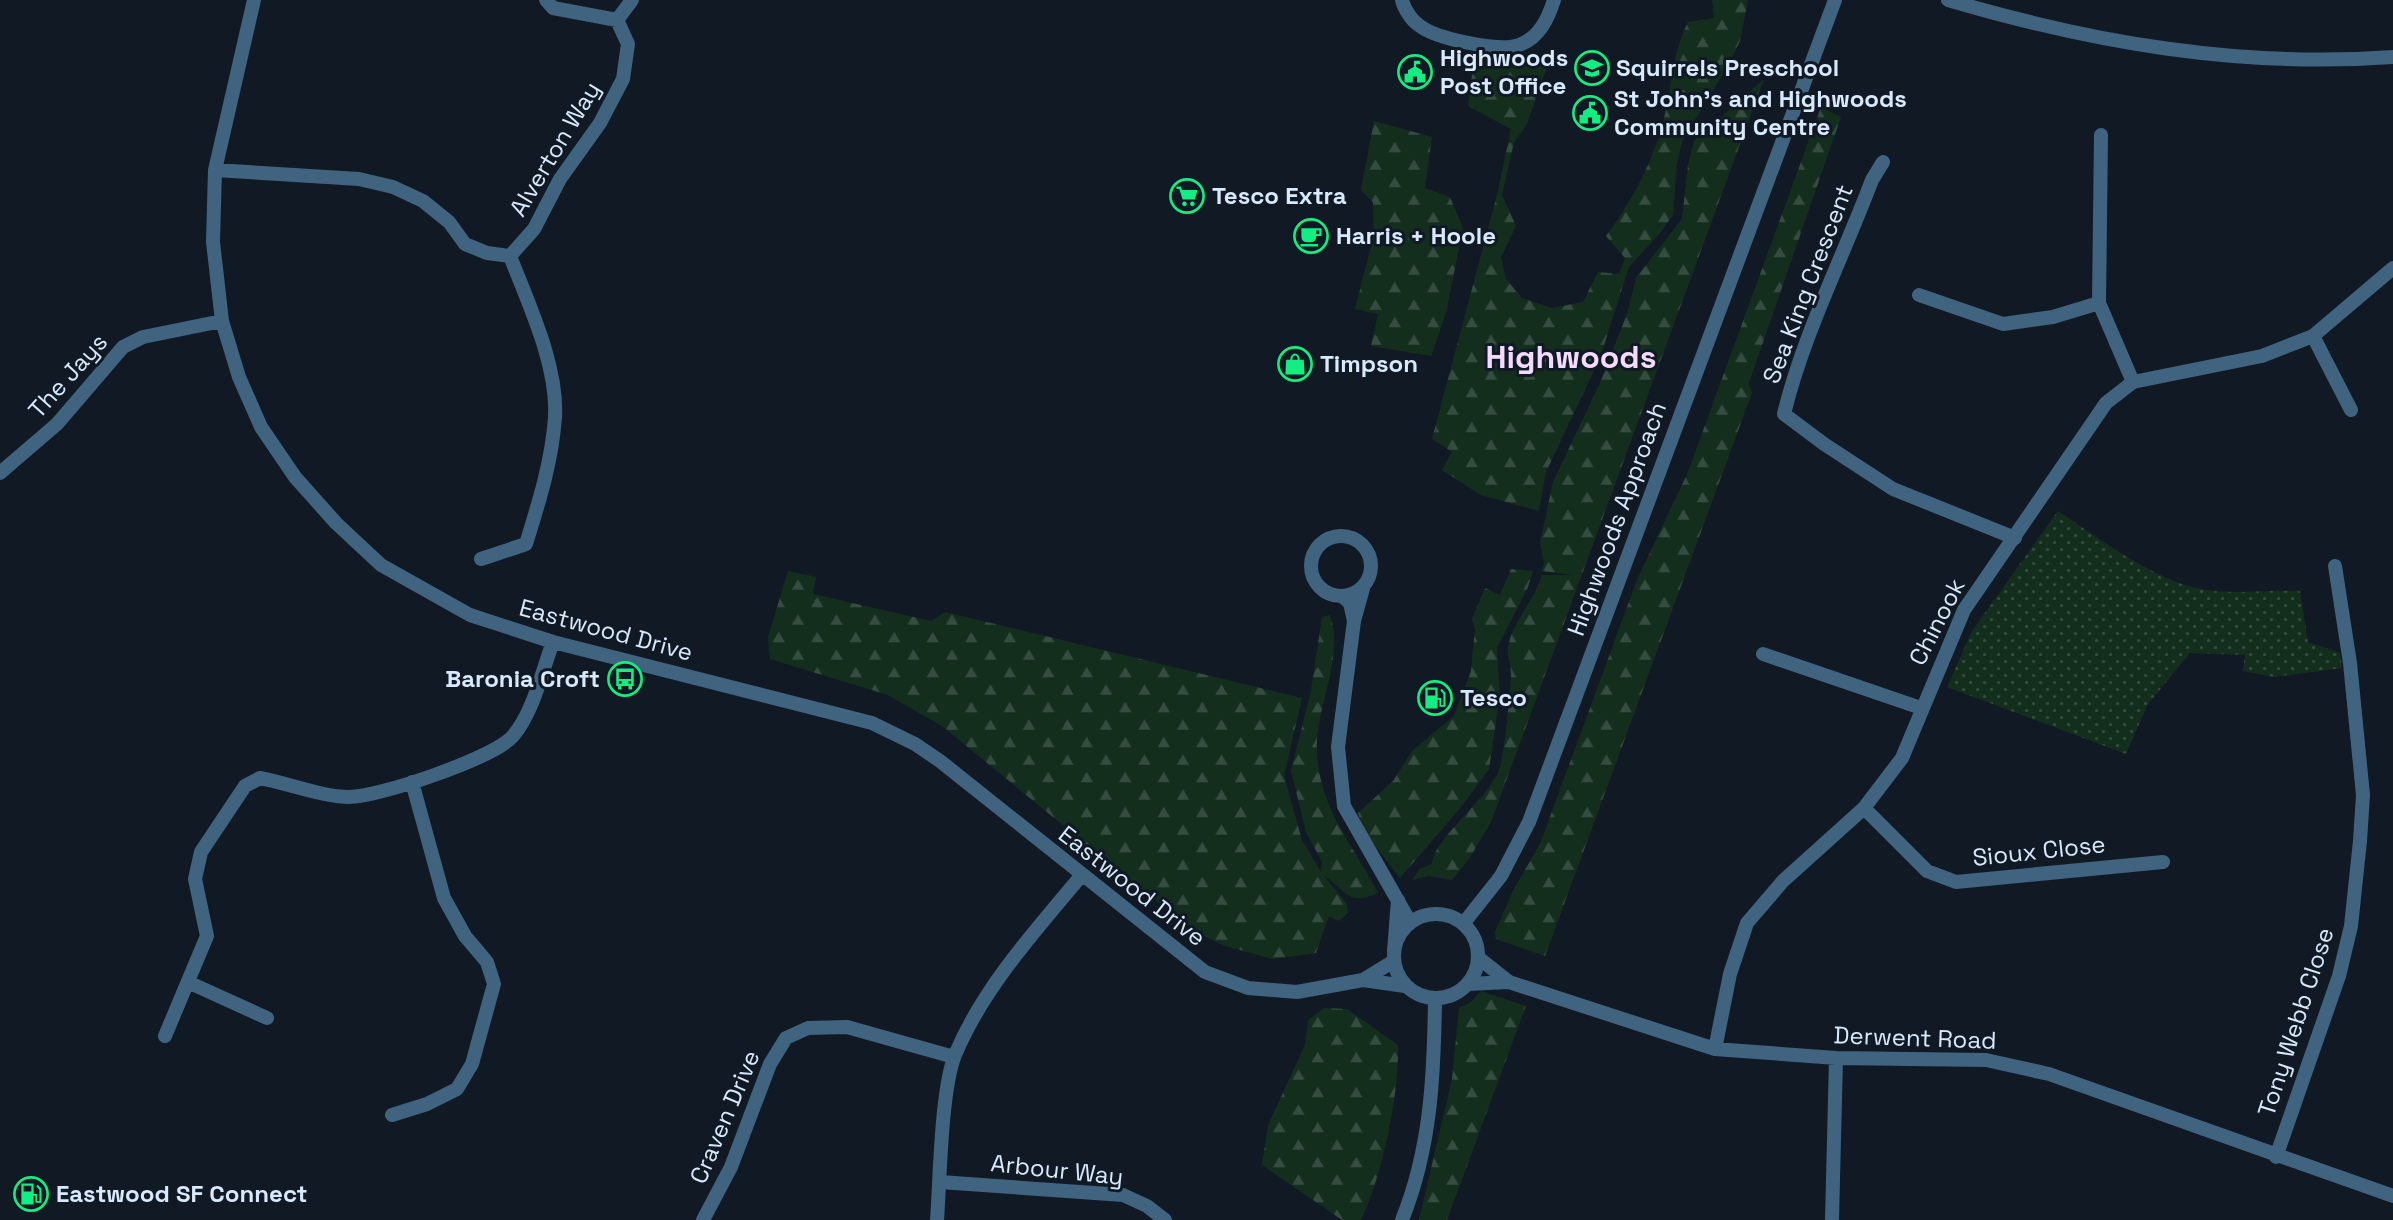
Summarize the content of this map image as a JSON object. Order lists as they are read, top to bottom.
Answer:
{
  "streets": {
    "street": [
      "Alverton Way",
      "Sea King Crescent",
      "The Jays",
      "Highwoods Approach",
      "Chinook",
      "Eastwood Drive",
      "Sioux Close",
      "Tony Webb Close",
      "Derwent Road",
      "Craven Drive",
      "Arbour Way"
    ]
  },
  "crossings": [
    ["Sea King Crescent", "Chinook"],
    ["The Jays", "Eastwood Drive"],
    ["Highwoods Approach", "Eastwood Drive"],
    ["Highwoods Approach", "Derwent Road"],
    ["Chinook", "Sioux Close"],
    ["Chinook", "Derwent Road"],
    ["Eastwood Drive", "Derwent Road"],
    ["Tony Webb Close", "Derwent Road"]
  ],
  "districts": ["Highwoods"],
  "places": {
    "school or university": ["Squirrels Preschool"],
    "public building": ["Highwoods Post Office", "St John's and Highwoods Community Centre"],
    "supermarket": ["Tesco Extra"],
    "cafe": ["Harris + Hoole"],
    "shop": ["Timpson"],
    "bus stop": ["Baronia Croft"],
    "fuel station": ["Tesco", "Eastwood SF Connect"]
  }
}
